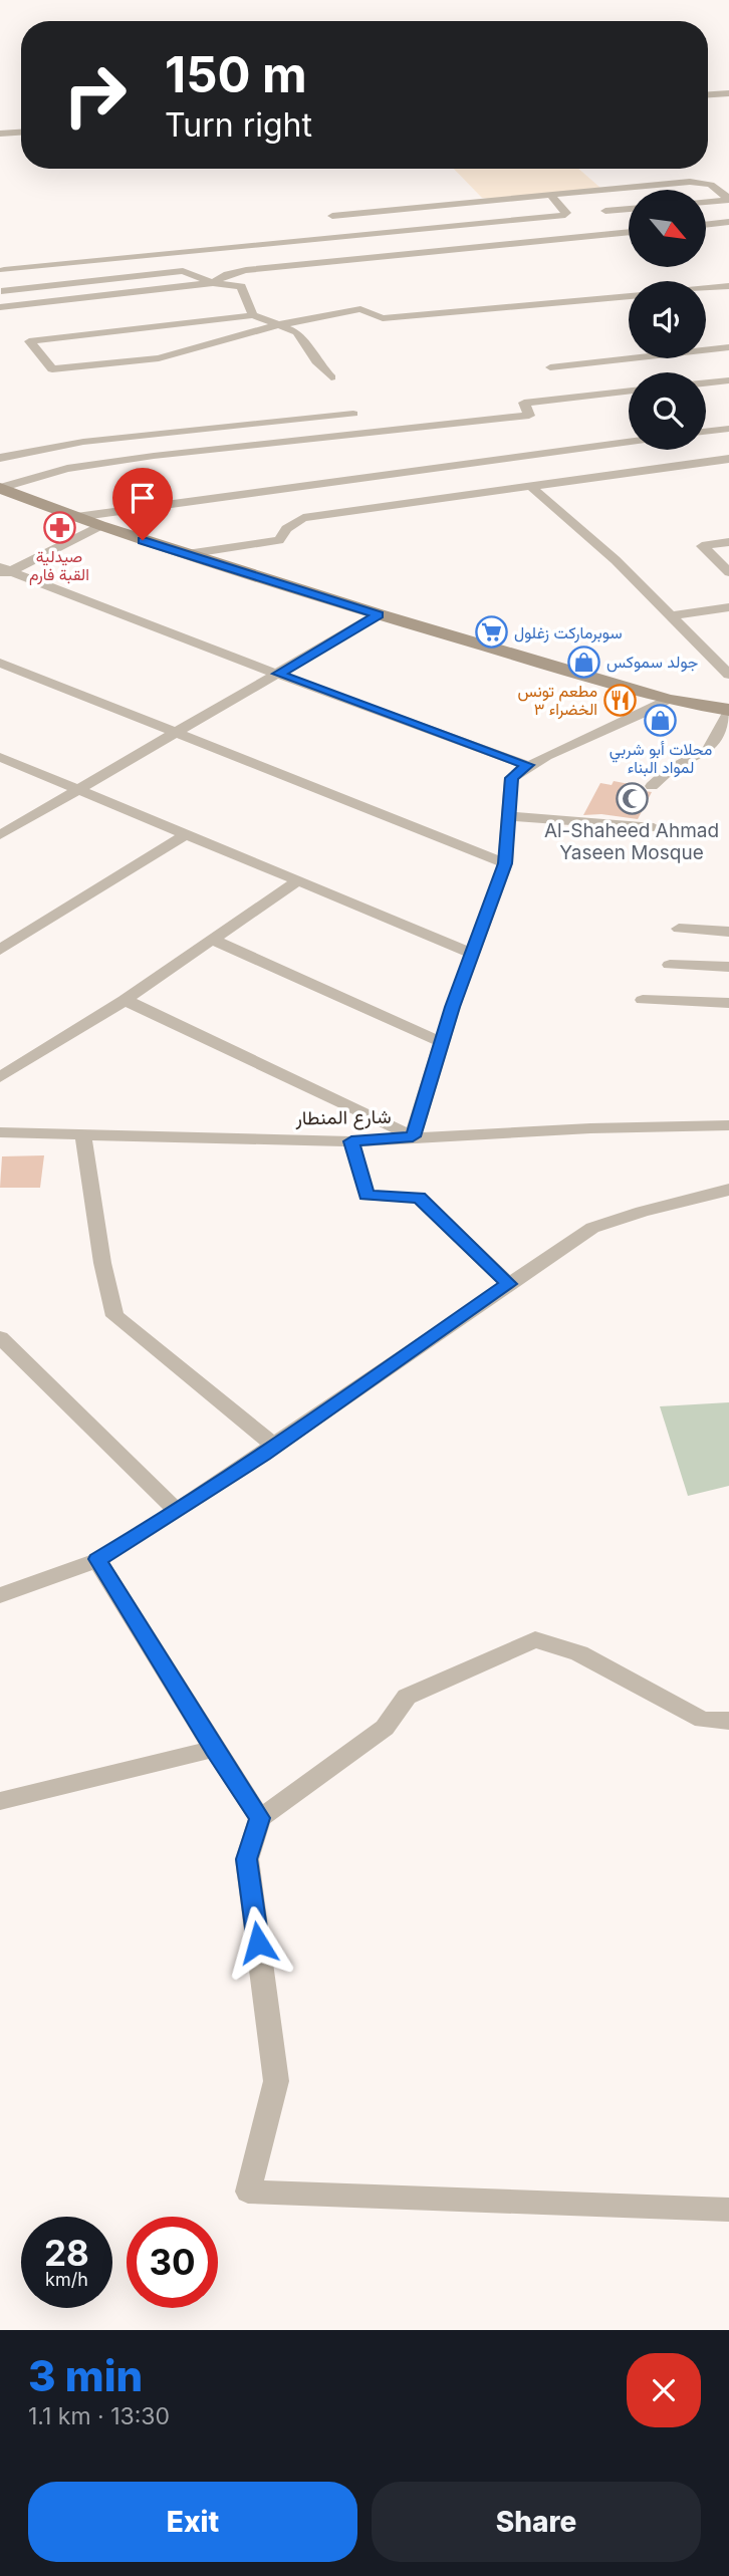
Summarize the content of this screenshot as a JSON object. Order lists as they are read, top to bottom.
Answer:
{
  "streets": {
    "street": ["شارع المنطار"]
  },
  "places": {
    "pharmacy": ["صيدلية القبة فارم"],
    "supermarket": ["سوبرماركت زغلول"],
    "shop": ["جولد سموكس", "محلات أبو شربي لمواد البناء"],
    "restaurant": ["مطعم تونس الخضراء ٣"],
    "mosque": ["Al-Shaheed Ahmad Yaseen Mosque"]
  },
  "north": "bottom right",
  "page": {
    "turn": ["150 m", "Turn right"],
    "speed": "28 km/h",
    "limit": "30",
    "heading": ["3 min", "1.1 km · 13:30"],
    "buttons": ["Exit", "Share"]
  }
}
